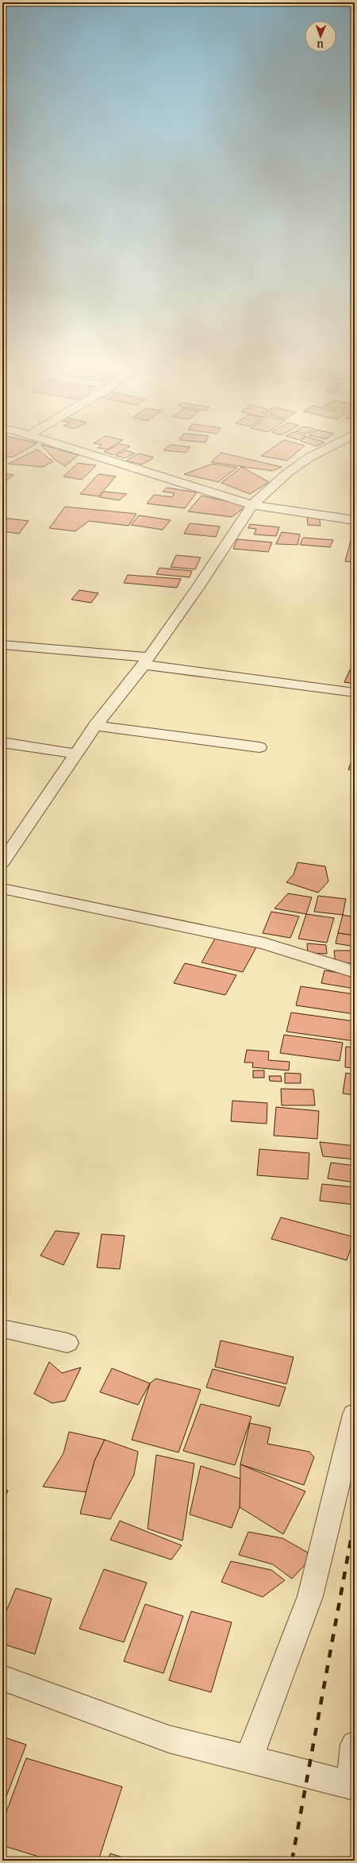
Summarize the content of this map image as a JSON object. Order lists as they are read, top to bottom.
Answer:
{
  "north": "bottom"
}
